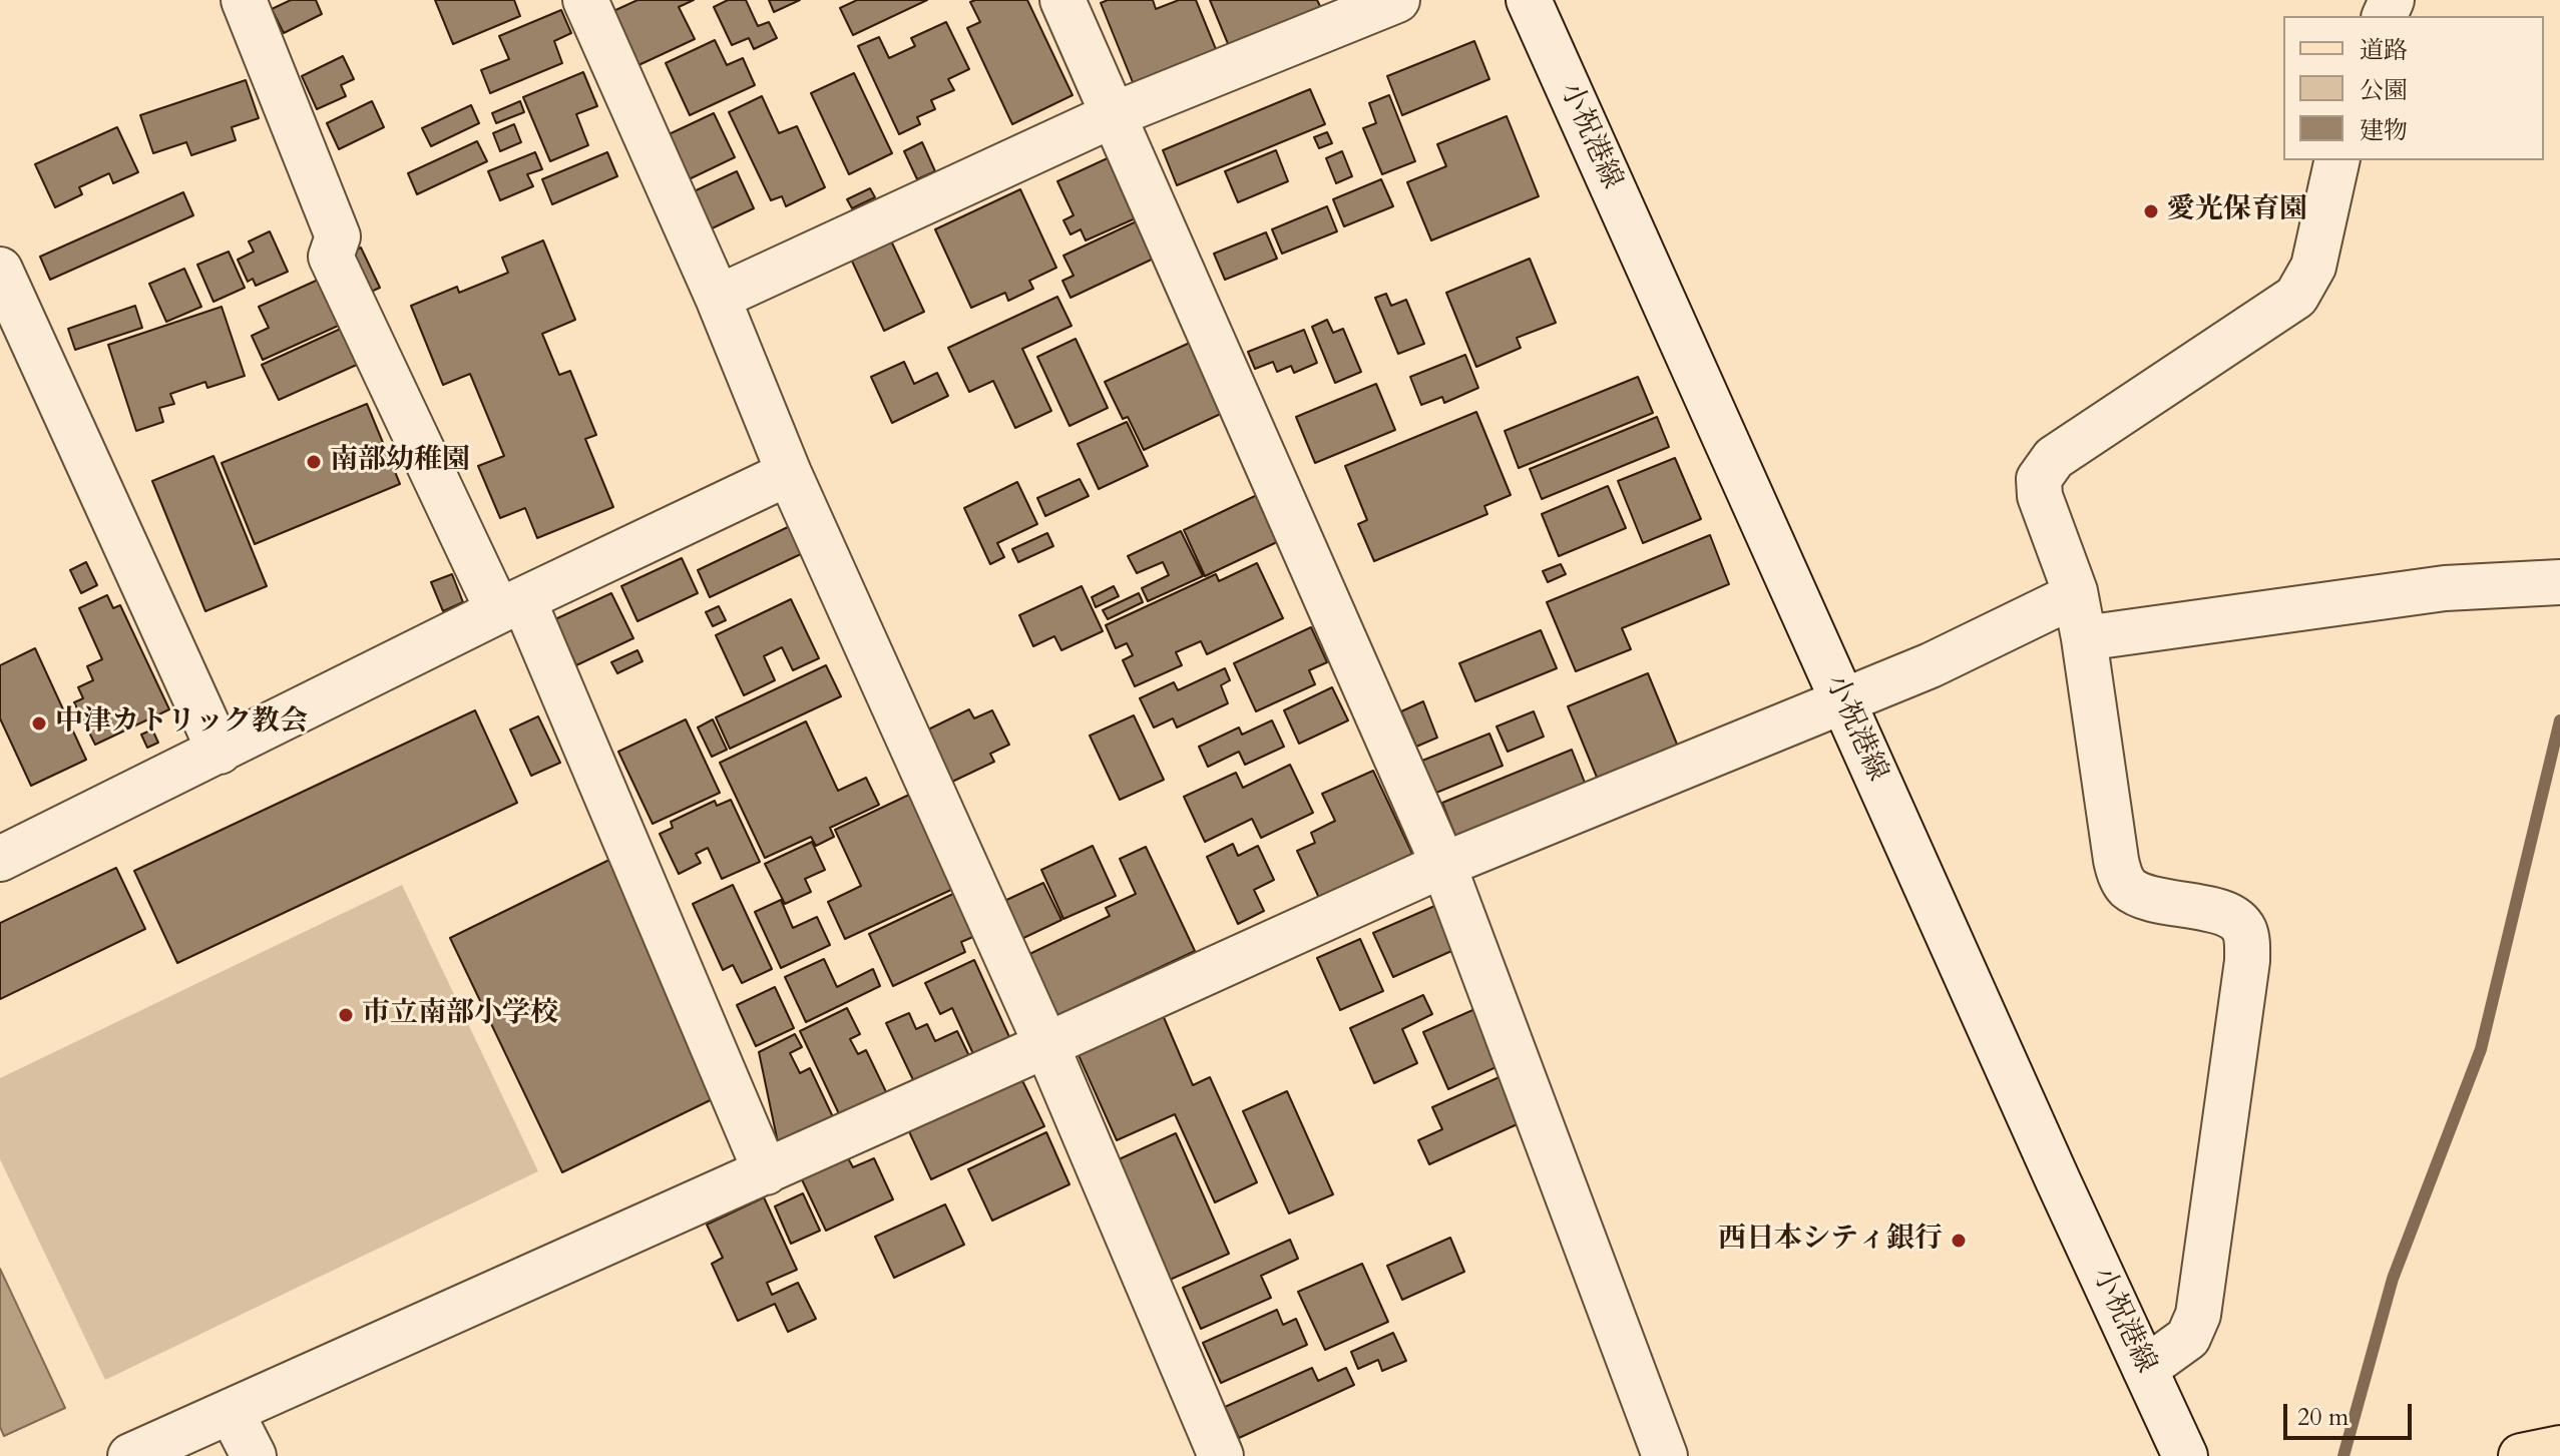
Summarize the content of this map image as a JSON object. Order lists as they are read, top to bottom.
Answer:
{
  "streets": {
    "street": ["小祝港線"]
  },
  "places": [
    "愛光保育園",
    "南部幼稚園",
    "中津カトリック教会",
    "市立南部小学校",
    "西日本シティ銀行"
  ],
  "legend": ["道路", "公園", "建物"],
  "scale_bar": "20 m"
}
